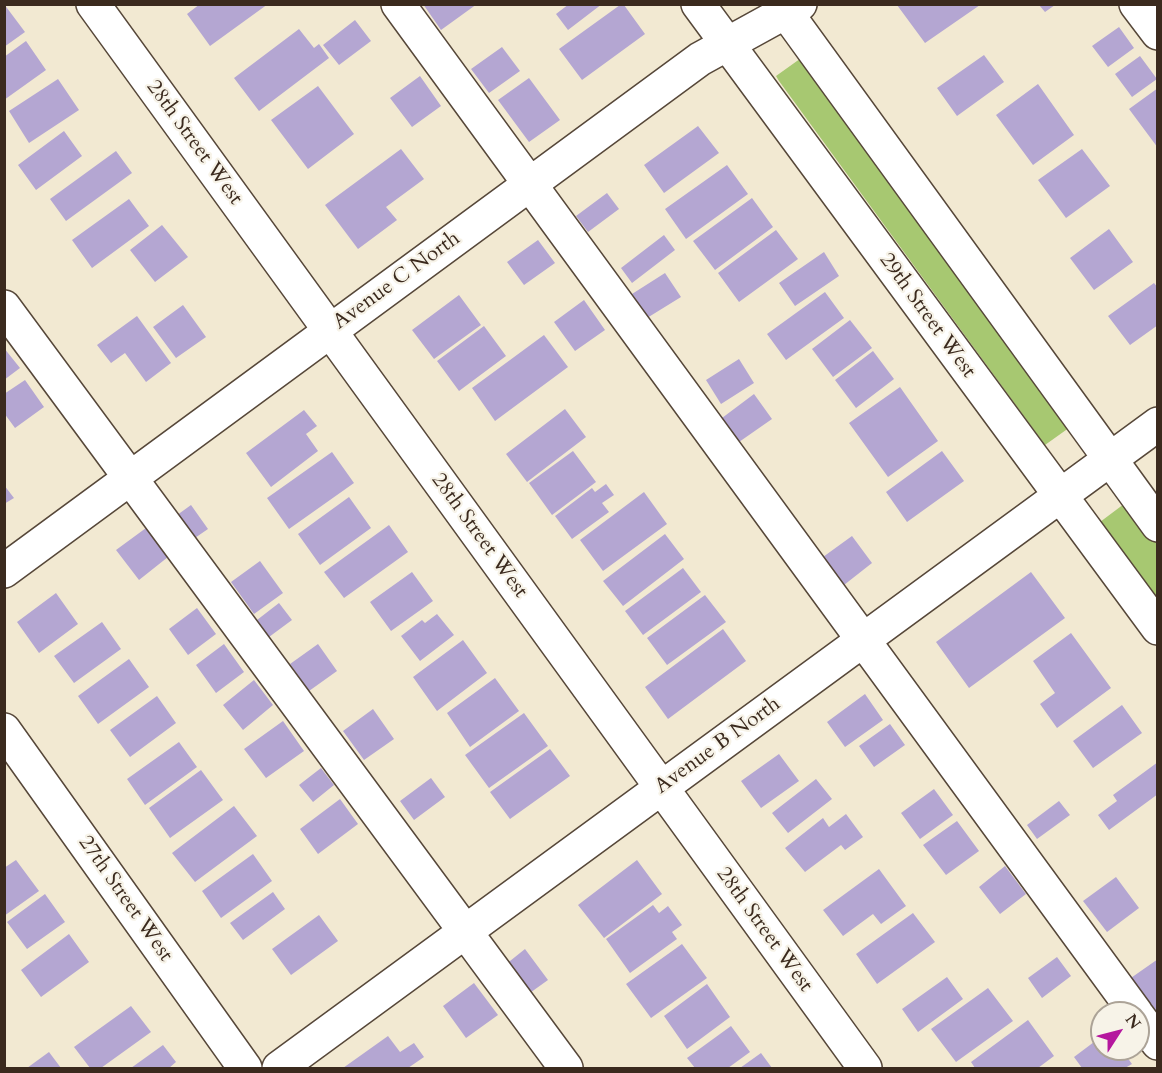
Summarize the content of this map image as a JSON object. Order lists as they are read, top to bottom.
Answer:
{
  "streets": {
    "street": [
      "28th Street West",
      "Avenue C North",
      "29th Street West",
      "Avenue B North",
      "27th Street West"
    ]
  },
  "crossings": [
    ["28th Street West", "Avenue C North"],
    ["28th Street West", "Avenue B North"],
    ["Avenue C North", "29th Street West"],
    ["29th Street West", "Avenue B North"]
  ],
  "north": "top right"
}
